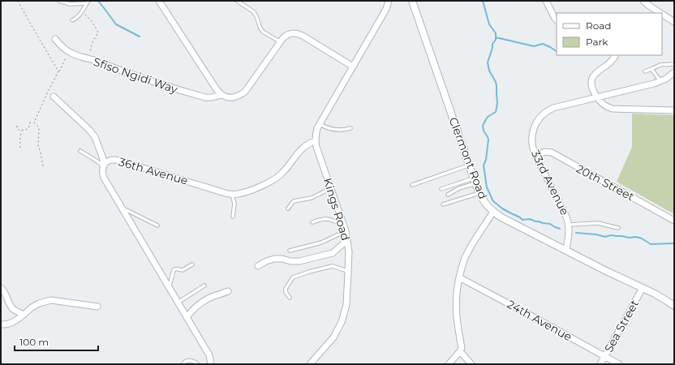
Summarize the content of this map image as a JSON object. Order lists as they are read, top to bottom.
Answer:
{
  "streets": {
    "street": [
      "Sfiso Ngidi Way",
      "Clermont Road",
      "36th Avenue",
      "33rd Avenue",
      "20th Street",
      "Kings Road",
      "24th Avenue",
      "Sea Street"
    ]
  },
  "crossings": [
    ["Clermont Road", "33rd Avenue"],
    ["Clermont Road", "Sea Street"],
    ["36th Avenue", "Kings Road"],
    ["33rd Avenue", "20th Street"],
    ["24th Avenue", "Sea Street"]
  ],
  "legend": ["Road", "Park"],
  "scale_bar": "100 m"
}
